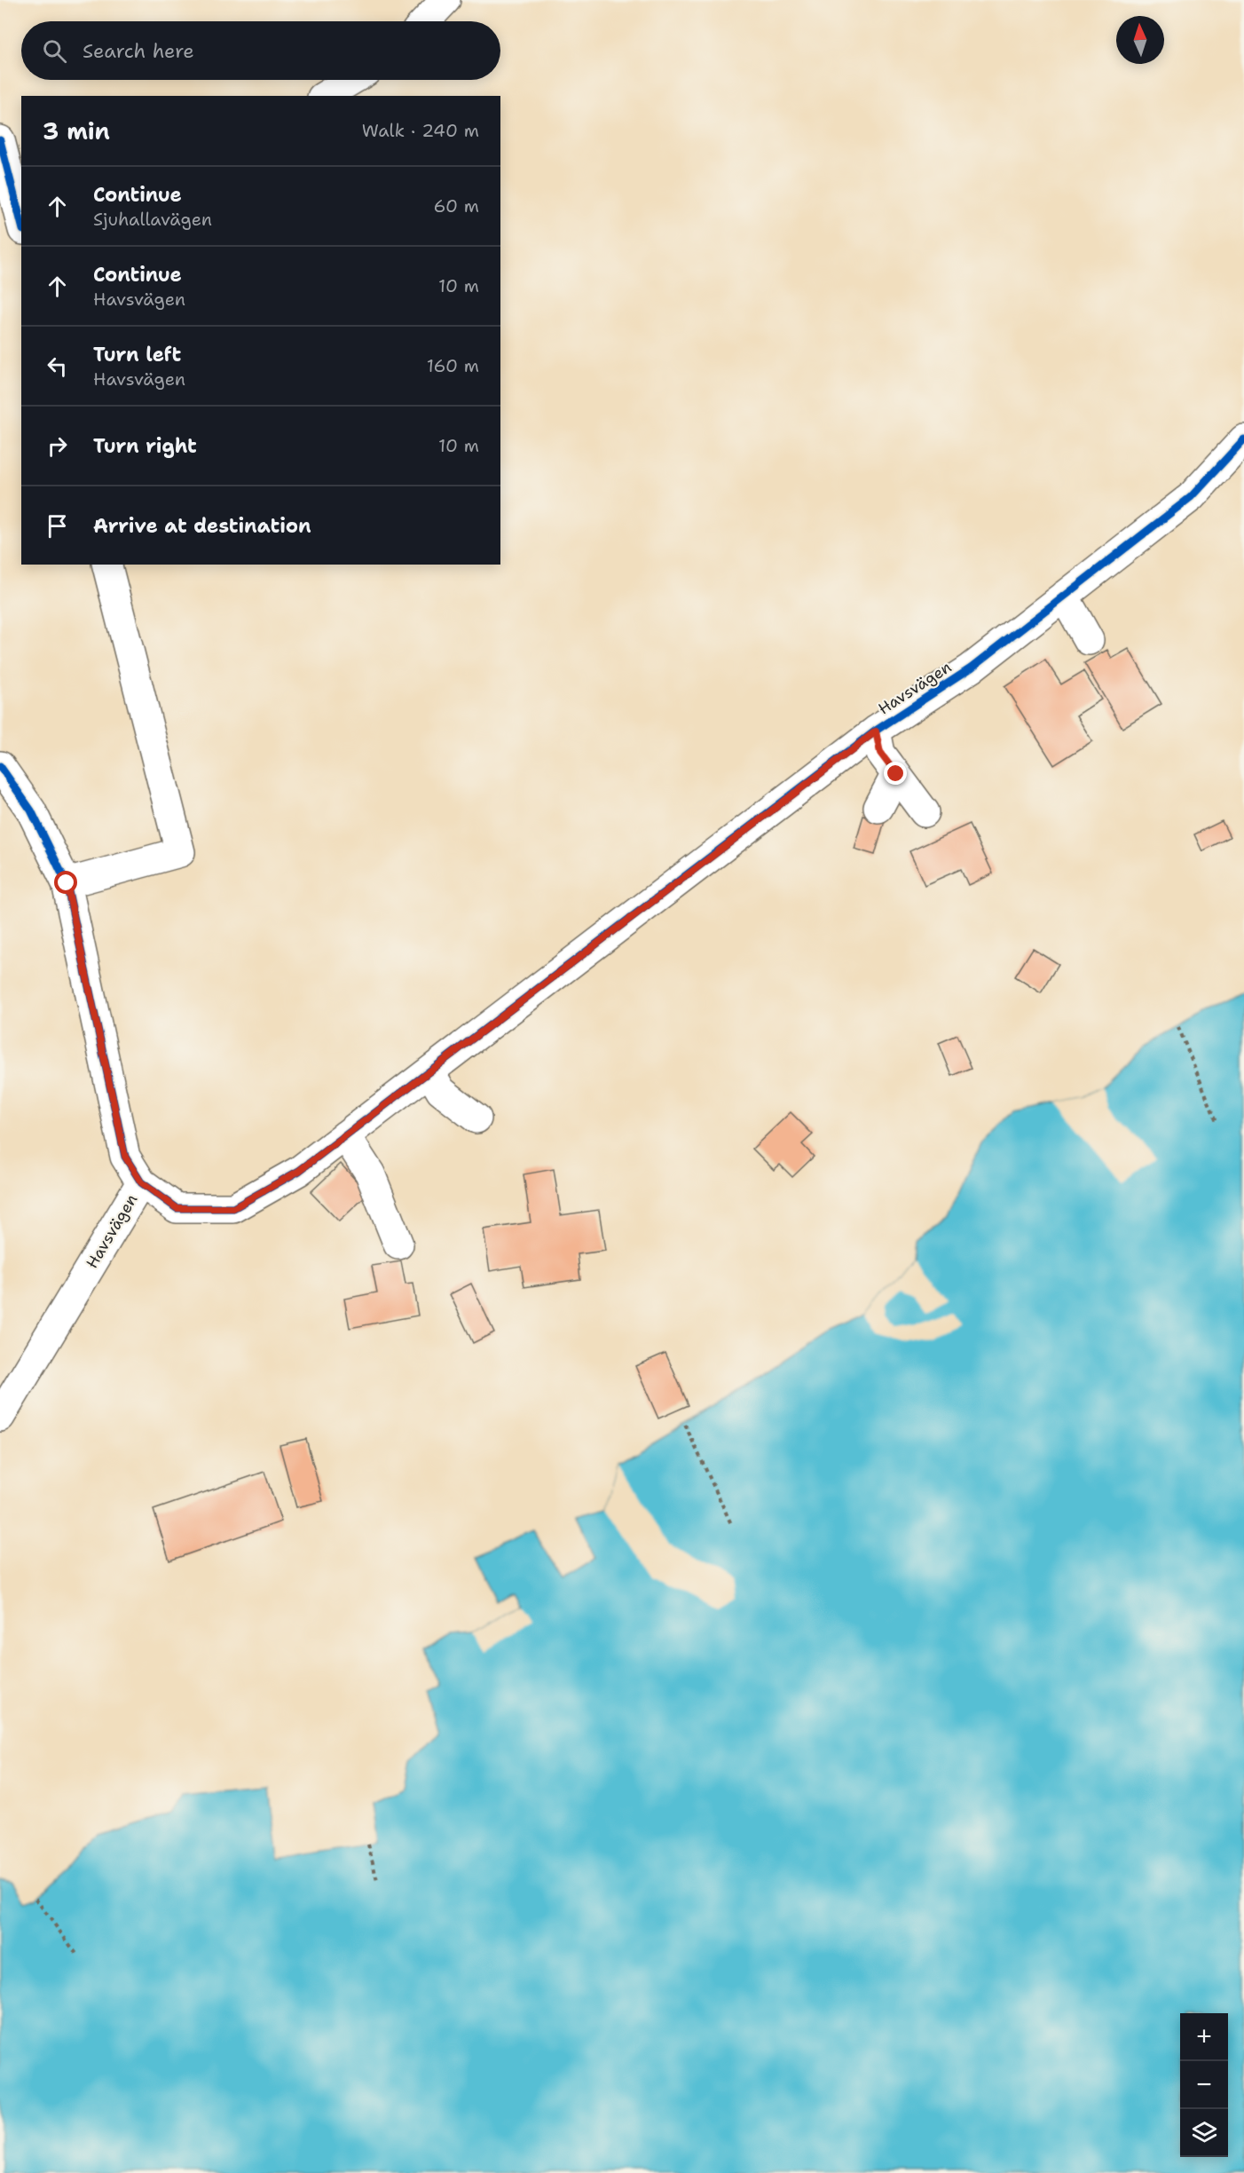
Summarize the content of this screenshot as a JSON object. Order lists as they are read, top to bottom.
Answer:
{
  "streets": {
    "street": ["Havsvägen"]
  },
  "north": "top",
  "page": {
    "search": "Search here",
    "heading": ["3 min", "Walk · 240 m"],
    "list": [
      ["Continue", "Sjuhallavägen", "60 m"],
      ["Continue", "Havsvägen", "10 m"],
      ["Turn left", "Havsvägen", "160 m"],
      ["Turn right", "10 m"],
      "Arrive at destination"
    ],
    "map_buttons": ["+", "−"]
  }
}
